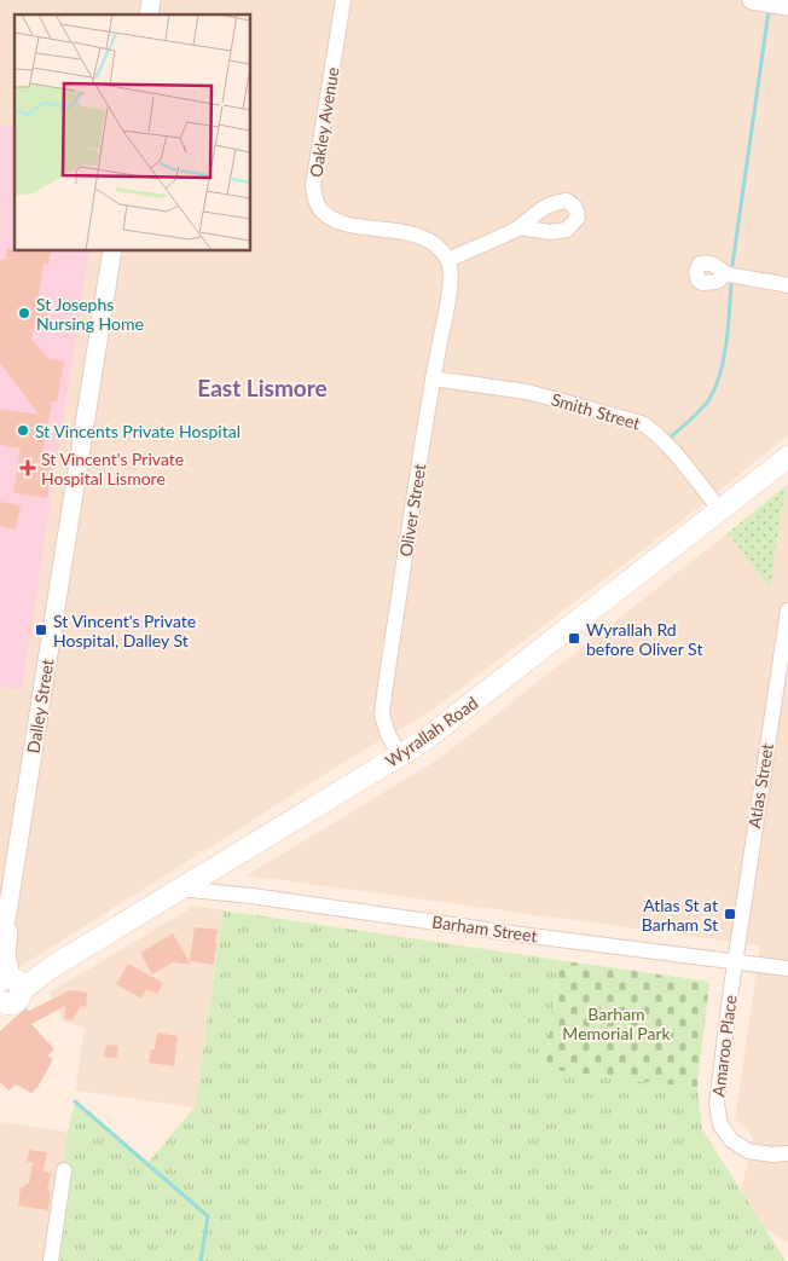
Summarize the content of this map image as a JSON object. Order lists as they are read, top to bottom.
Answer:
{
  "streets": {
    "main road": ["Wyrallah Road"],
    "street": [
      "Oakley Avenue",
      "Smith Street",
      "Oliver Street",
      "Dalley Street",
      "Atlas Street",
      "Barham Street",
      "Amaroo Place"
    ]
  },
  "crossings": [
    ["Oakley Avenue", "Oliver Street"],
    ["Smith Street", "Oliver Street"],
    ["Smith Street", "Wyrallah Road"],
    ["Oliver Street", "Wyrallah Road"],
    ["Dalley Street", "Wyrallah Road"],
    ["Wyrallah Road", "Barham Street"],
    ["Atlas Street", "Barham Street"],
    ["Atlas Street", "Amaroo Place"],
    ["Barham Street", "Amaroo Place"]
  ],
  "districts": ["East Lismore"],
  "parks": ["Barham Memorial Park"],
  "places": {
    "other": ["St Josephs Nursing Home", "St Vincents Private Hospital"],
    "health": ["St Vincent's Private Hospital Lismore"],
    "transit": ["St Vincent's Private Hospital, Dalley St", "Wyrallah Rd before Oliver St", "Atlas St at Barham St"]
  }
}
